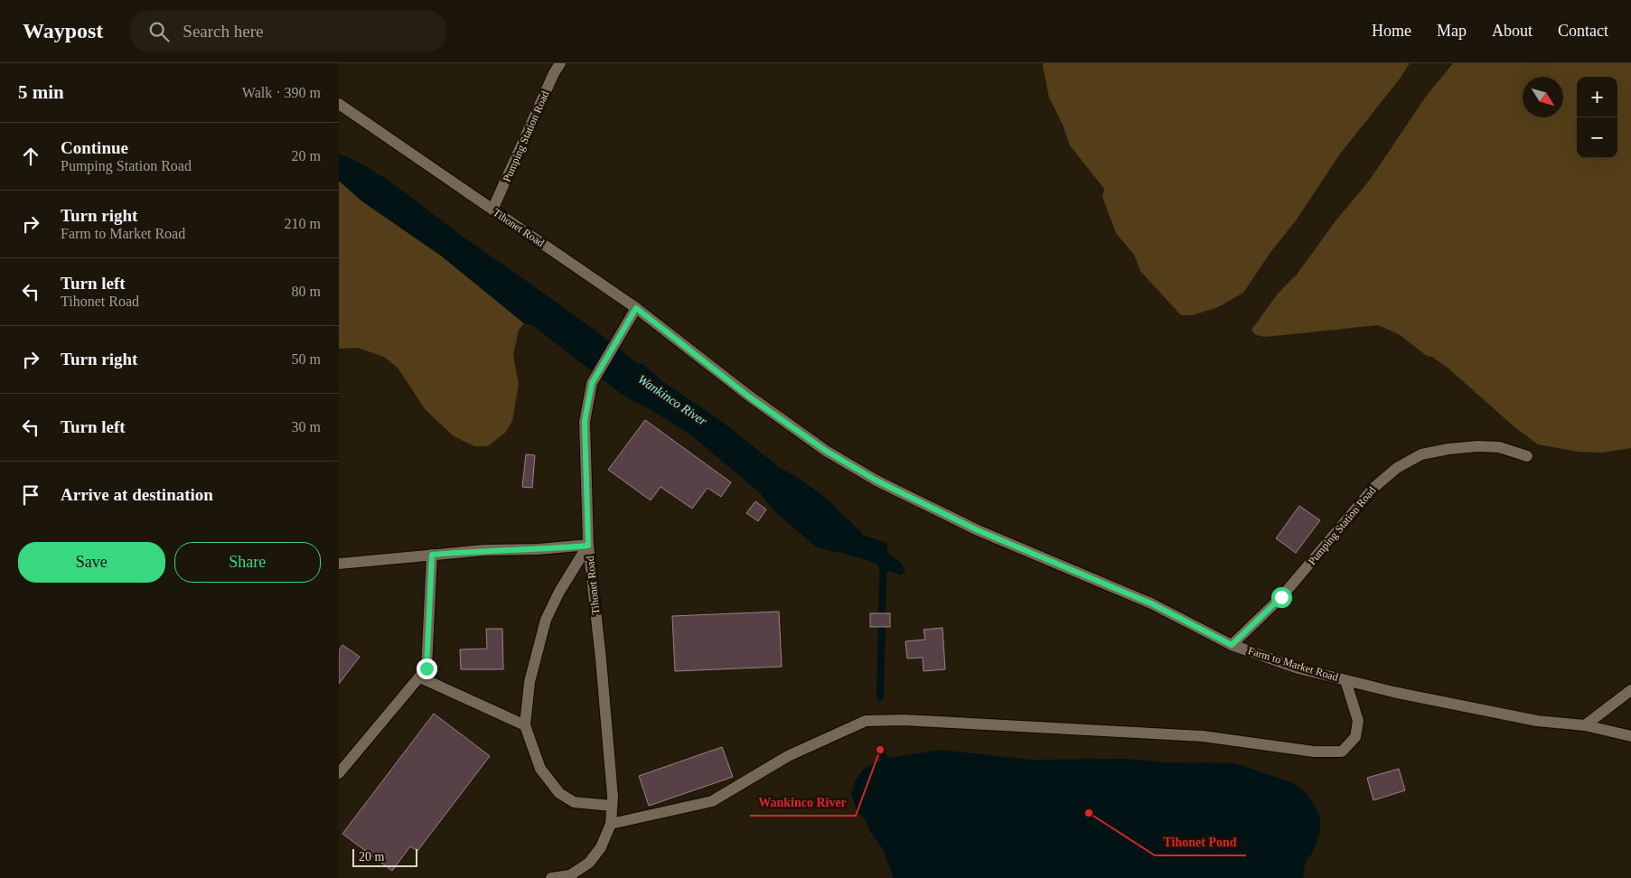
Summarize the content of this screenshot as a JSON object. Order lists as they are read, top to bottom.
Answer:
{
  "streets": {
    "street": ["Pumping Station Road", "Tihonet Road", "Farm to Market Road"]
  },
  "crossings": [
    ["Pumping Station Road", "Tihonet Road"],
    ["Pumping Station Road", "Farm to Market Road"],
    ["Tihonet Road", "Farm to Market Road"]
  ],
  "water": ["Wankinco River"],
  "places": ["Wankinco River", "Tihonet Pond"],
  "scale_bar": "20 m",
  "north": "bottom right",
  "page": {
    "header": "Waypost",
    "search": "Search here",
    "nav": [
      "Home",
      "Map",
      "About",
      "Contact"
    ],
    "heading": ["5 min", "Walk · 390 m"],
    "map_buttons": ["+", "−"],
    "list": [
      ["Continue", "Pumping Station Road", "20 m"],
      ["Turn right", "Farm to Market Road", "210 m"],
      ["Turn left", "Tihonet Road", "80 m"],
      ["Turn right", "50 m"],
      ["Turn left", "30 m"],
      "Arrive at destination"
    ],
    "buttons": ["Save", "Share"],
    "scale": "20 m"
  }
}
